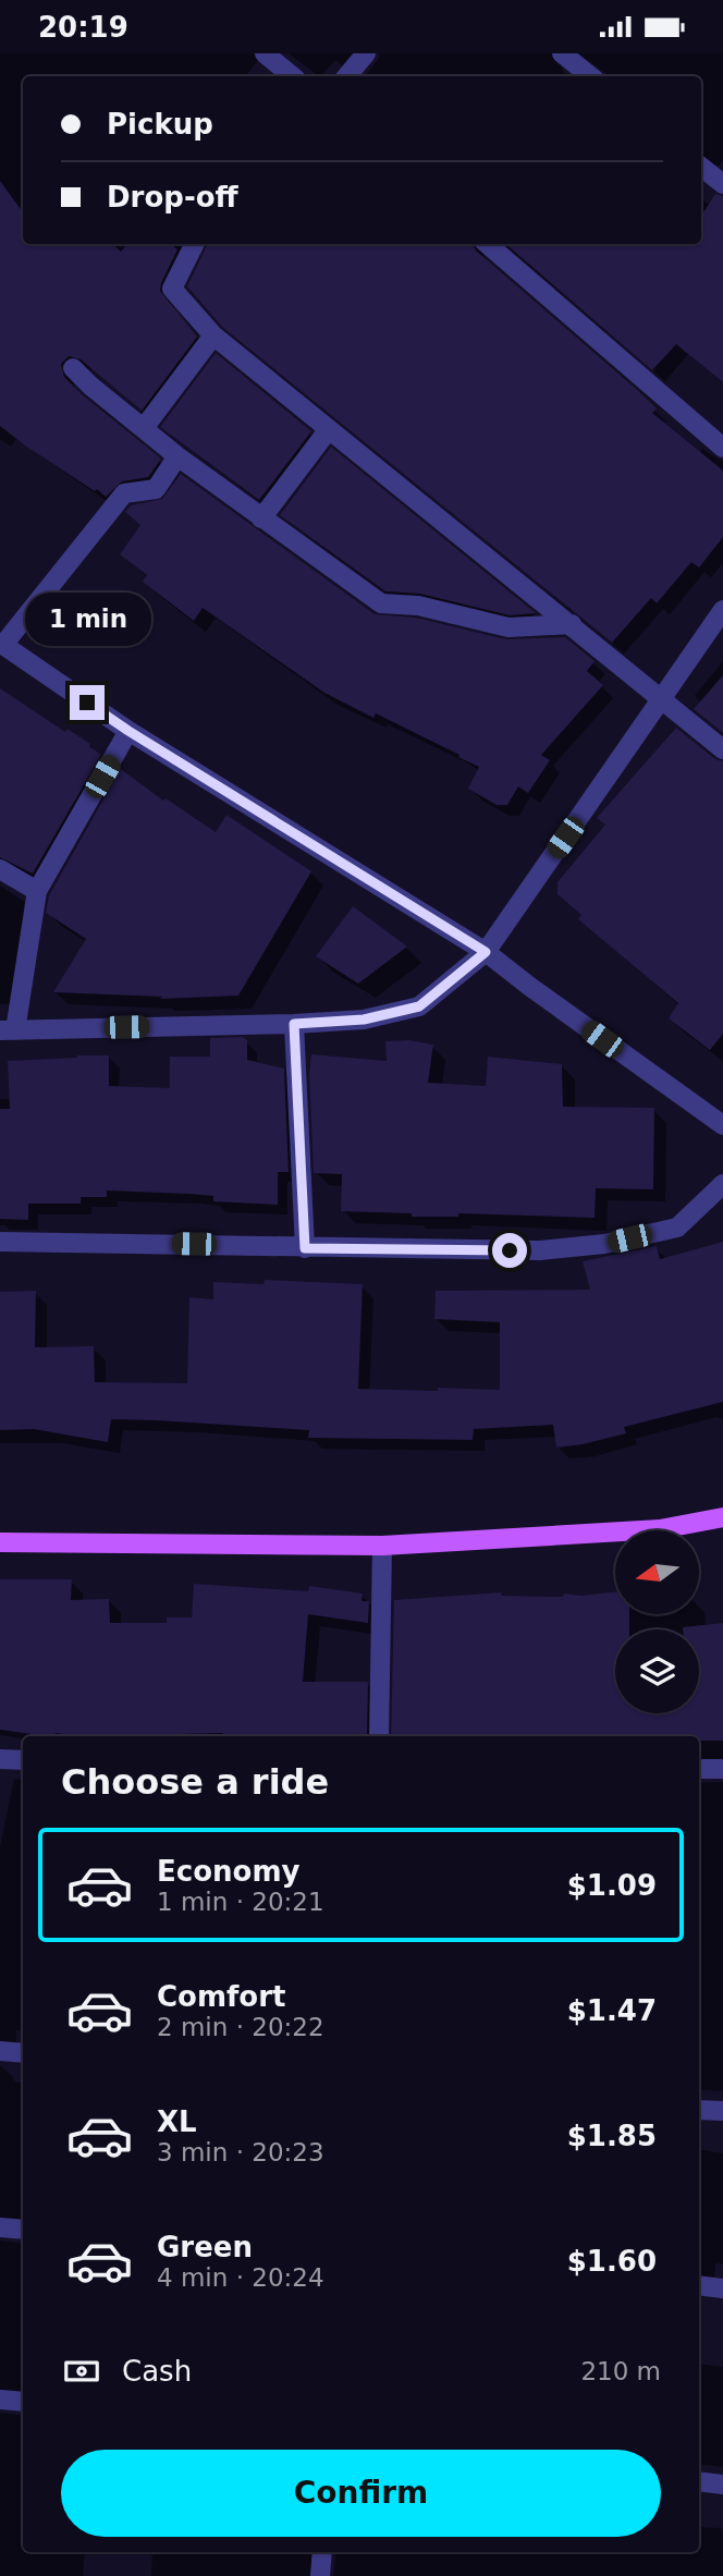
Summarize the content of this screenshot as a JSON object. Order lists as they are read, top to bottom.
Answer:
{
  "north": "left",
  "page": {
    "status": "20:19",
    "banner": ["Pickup", "Drop-off"],
    "bubble": "1 min",
    "heading": "Choose a ride",
    "list": [
      {
        "name": "Economy",
        "note": "1 min · 20:21",
        "value": "$1.09"
      },
      {
        "name": "Comfort",
        "note": "2 min · 20:22",
        "value": "$1.47"
      },
      {
        "name": "XL",
        "note": "3 min · 20:23",
        "value": "$1.85"
      },
      {
        "name": "Green",
        "note": "4 min · 20:24",
        "value": "$1.60"
      }
    ],
    "pay": ["Cash", "210 m"],
    "buttons": "Confirm"
  }
}
